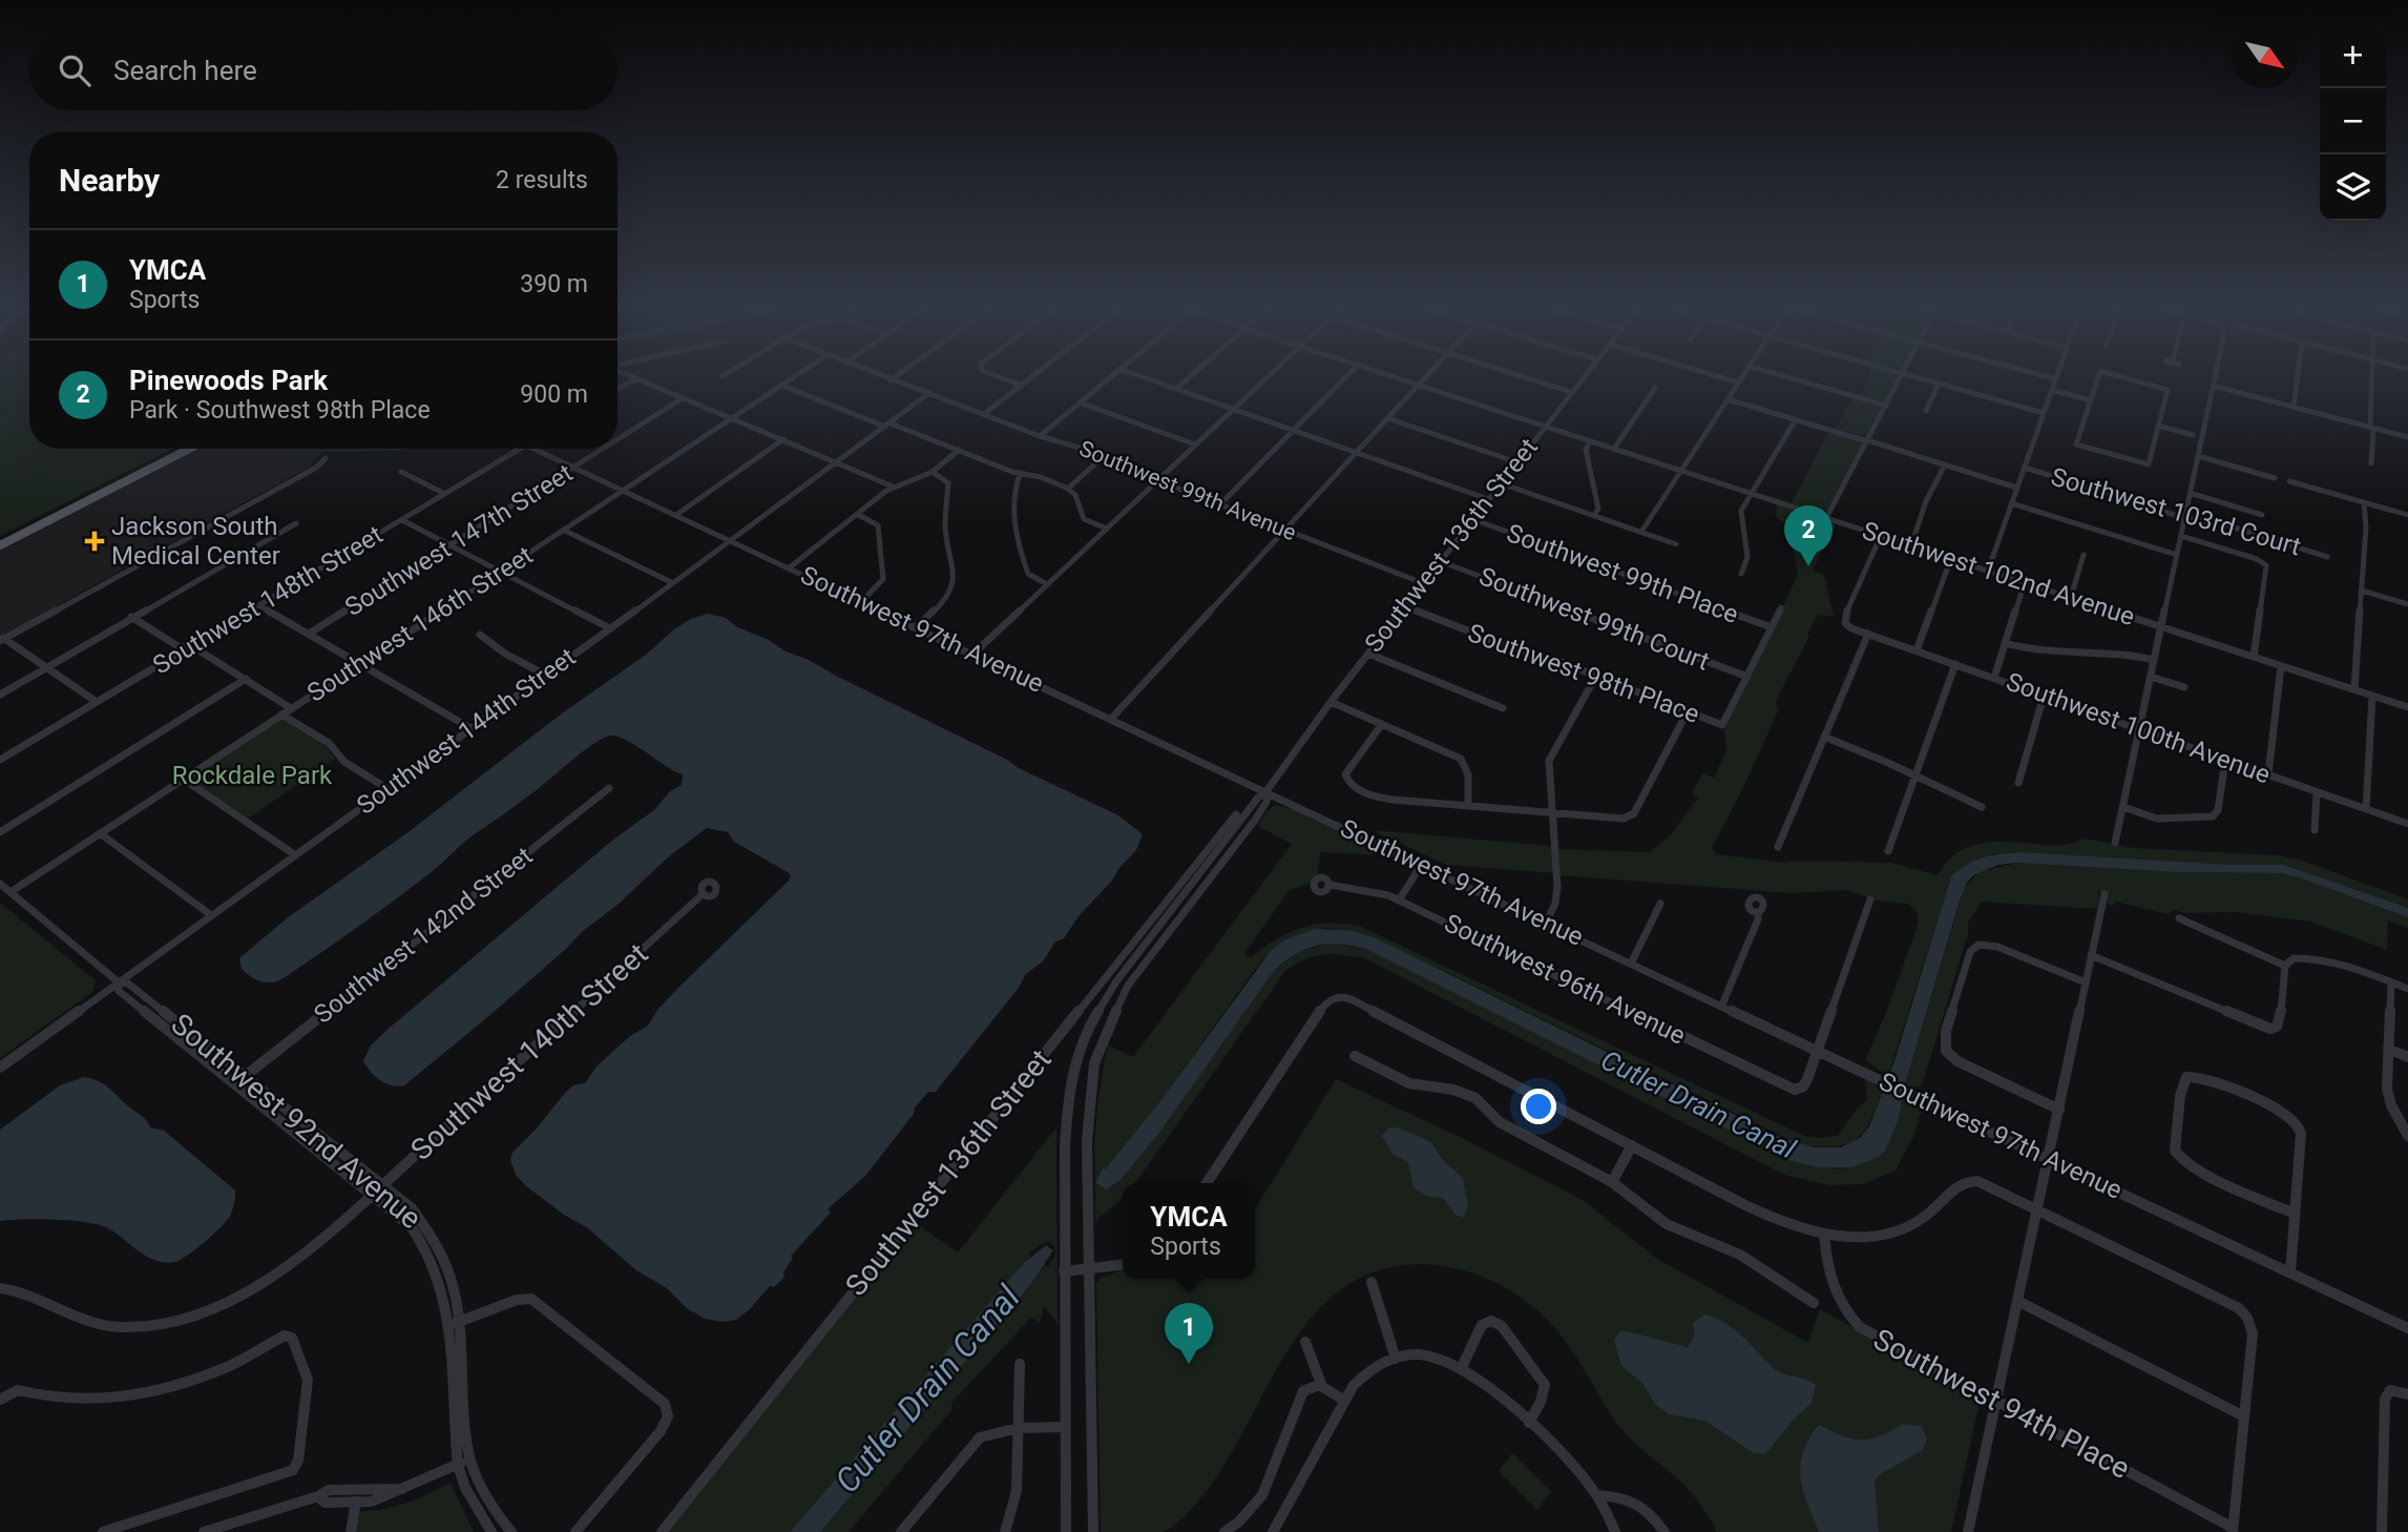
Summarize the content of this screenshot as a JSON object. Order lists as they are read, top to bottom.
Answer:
{
  "streets": {
    "street": [
      "Southwest 99th Avenue",
      "Southwest 103rd Court",
      "Southwest 147th Street",
      "Southwest 136th Street",
      "Southwest 99th Place",
      "Southwest 102nd Avenue",
      "Southwest 148th Street",
      "Southwest 99th Court",
      "Southwest 146th Street",
      "Southwest 97th Avenue",
      "Southwest 98th Place",
      "Southwest 100th Avenue",
      "Southwest 144th Street",
      "Southwest 142nd Street",
      "Southwest 96th Avenue",
      "Southwest 140th Street",
      "Southwest 92nd Avenue",
      "Southwest 94th Place"
    ]
  },
  "crossings": [
    ["Southwest 99th Avenue", "Southwest 136th Street"],
    ["Southwest 99th Avenue", "Southwest 144th Street"],
    ["Southwest 147th Street", "Southwest 97th Avenue"],
    ["Southwest 136th Street", "Southwest 99th Place"],
    ["Southwest 136th Street", "Southwest 102nd Avenue"],
    ["Southwest 136th Street", "Southwest 99th Court"],
    ["Southwest 136th Street", "Southwest 97th Avenue"],
    ["Southwest 136th Street", "Southwest 98th Place"],
    ["Southwest 99th Place", "Southwest 98th Place"],
    ["Southwest 99th Court", "Southwest 98th Place"],
    ["Southwest 146th Street", "Southwest 97th Avenue"],
    ["Southwest 146th Street", "Southwest 92nd Avenue"],
    ["Southwest 97th Avenue", "Southwest 144th Street"],
    ["Southwest 97th Avenue", "Southwest 96th Avenue"],
    ["Southwest 144th Street", "Southwest 92nd Avenue"],
    ["Southwest 142nd Street", "Southwest 92nd Avenue"],
    ["Southwest 140th Street", "Southwest 92nd Avenue"]
  ],
  "water": ["Cutler Drain Canal"],
  "parks": ["Rockdale Park"],
  "places": {
    "health": ["Jackson South Medical Center"]
  },
  "north": "bottom right",
  "page": {
    "map_buttons": ["+", "−"],
    "search": "Search here",
    "heading": ["Nearby", "2 results"],
    "list": [
      {
        "mark": "1",
        "name": "YMCA",
        "note": "Sports",
        "value": "390 m"
      },
      {
        "mark": "2",
        "name": "Pinewoods Park",
        "note": "Park · Southwest 98th Place",
        "value": "900 m"
      }
    ],
    "pins": ["2", "1"],
    "popup": ["YMCA", "Sports"]
  }
}
